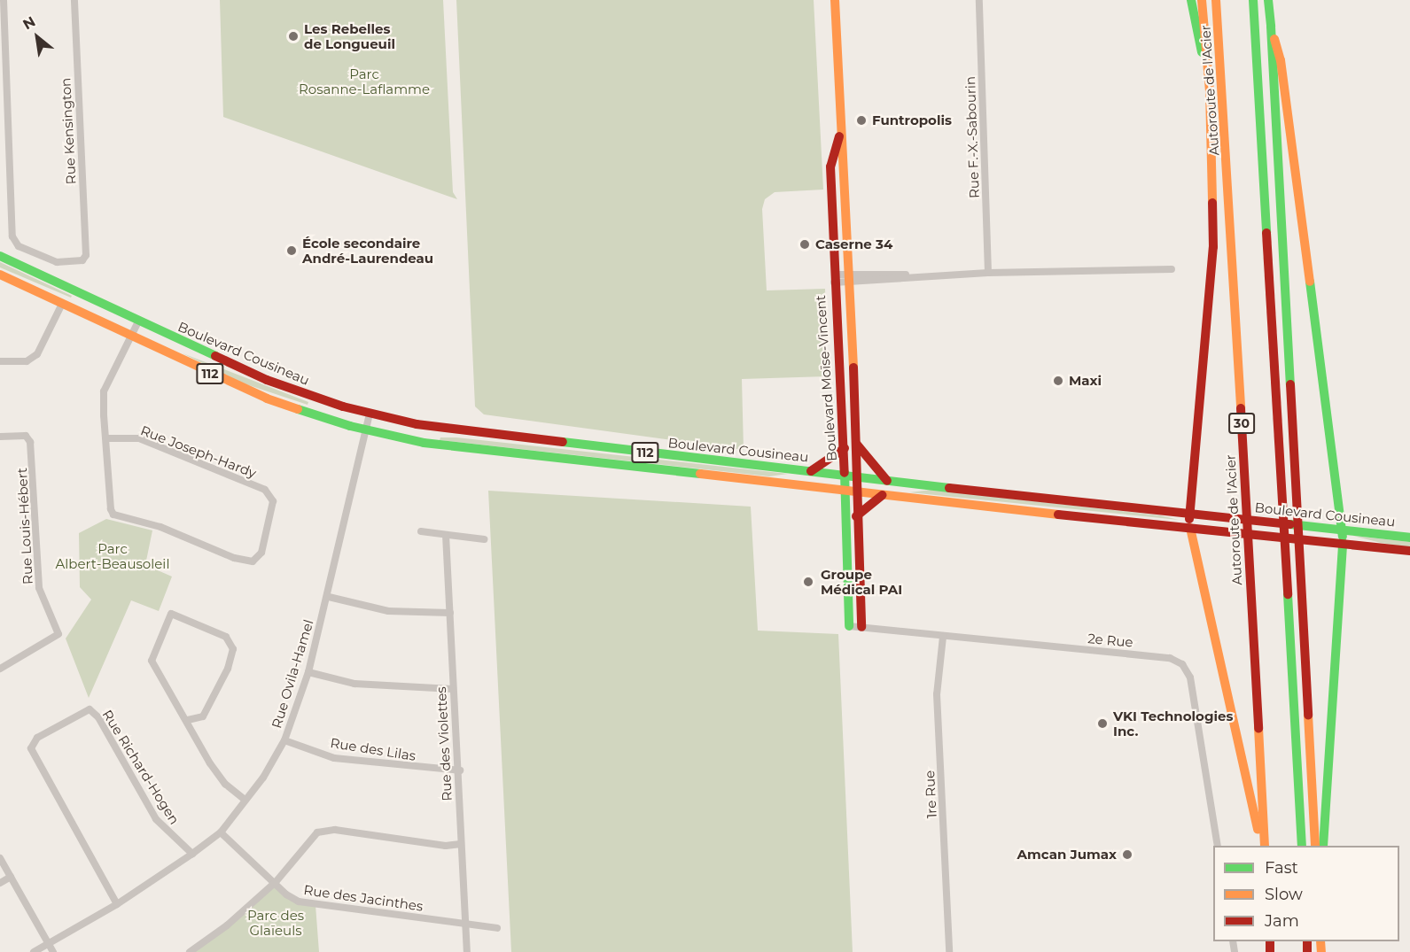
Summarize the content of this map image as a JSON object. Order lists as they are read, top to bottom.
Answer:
{
  "streets": {
    "main road": [
      "Autoroute de l'Acier",
      "Boulevard Cousineau",
      "112",
      "Boulevard Moïse-Vincent",
      "30"
    ],
    "street": [
      "Rue Kensington",
      "Rue F.-X.-Sabourin",
      "Rue Joseph-Hardy",
      "Rue Louis-Hébert",
      "2e Rue",
      "Rue Ovila-Hamel",
      "Rue des Violettes",
      "Rue des Lilas",
      "Rue Richard-Hogen",
      "1re Rue",
      "Rue des Jacinthes"
    ]
  },
  "crossings": [
    ["Boulevard Cousineau", "Boulevard Moïse-Vincent"],
    ["Boulevard Cousineau", "Rue Joseph-Hardy"],
    ["Boulevard Cousineau", "Rue Ovila-Hamel"],
    ["Boulevard Moïse-Vincent", "2e Rue"],
    ["2e Rue", "1re Rue"],
    ["Rue Ovila-Hamel", "Rue des Lilas"],
    ["Rue Ovila-Hamel", "Rue Richard-Hogen"],
    ["Rue Ovila-Hamel", "Rue des Jacinthes"],
    ["Rue des Violettes", "Rue des Lilas"],
    ["Rue des Violettes", "Rue des Jacinthes"]
  ],
  "parks": ["Parc Rosanne-Laflamme", "Parc Albert-Beausoleil", "Parc des Glaïeuls"],
  "places": [
    "Les Rebelles de Longueuil",
    "Funtropolis",
    "Caserne 34",
    "École secondaire André-Laurendeau",
    "Maxi",
    "Groupe Médical PAI",
    "VKI Technologies Inc.",
    "Amcan Jumax"
  ],
  "legend": ["Fast", "Slow", "Jam"],
  "north": "top left"
}
